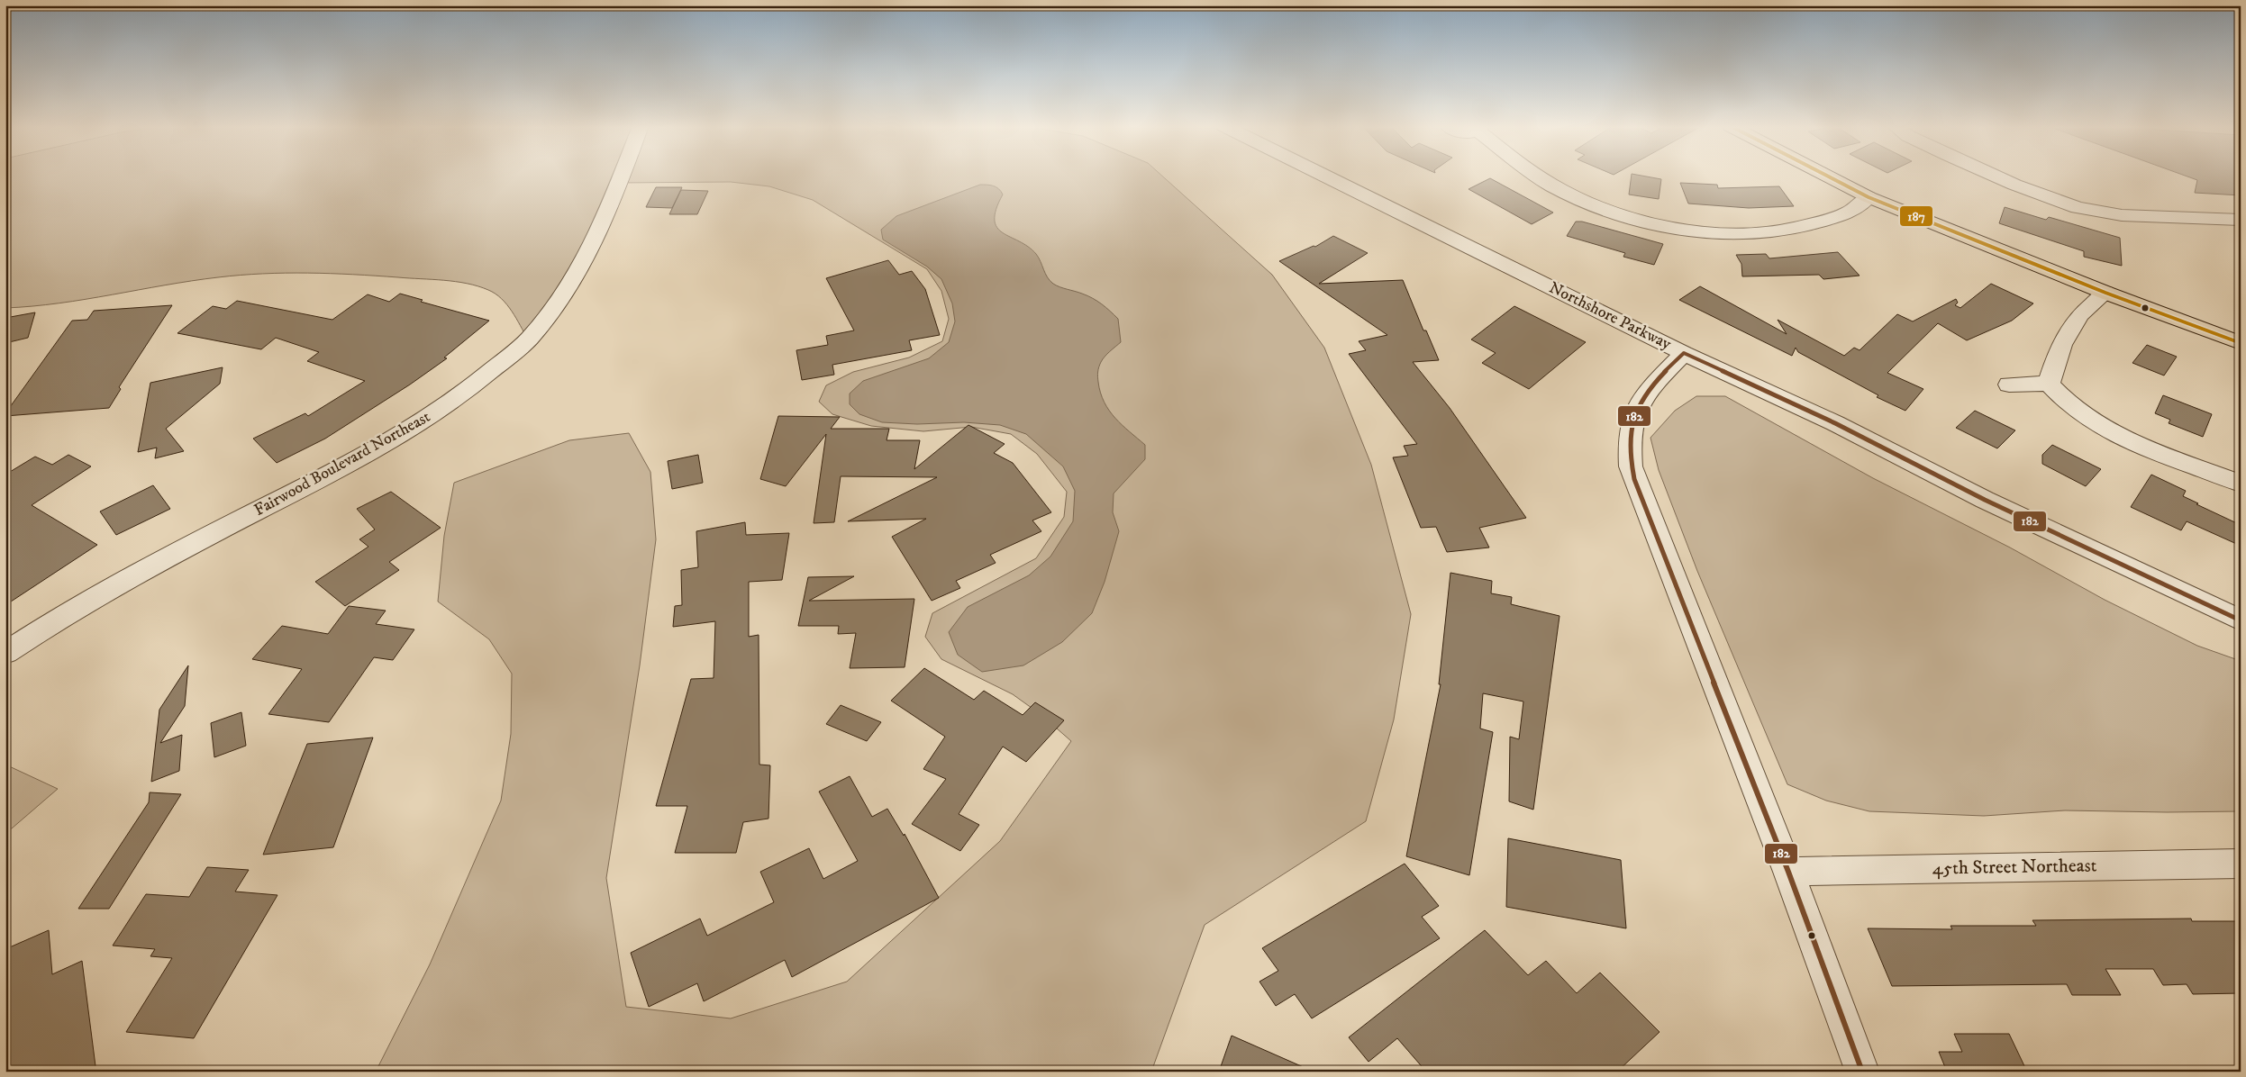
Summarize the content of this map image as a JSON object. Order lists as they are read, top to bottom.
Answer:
{
  "streets": {
    "street": ["Northshore Parkway", "Fairwood Boulevard Northeast", "45th Street Northeast"]
  },
  "lines": ["transit line 187", "transit line 182"]
}
